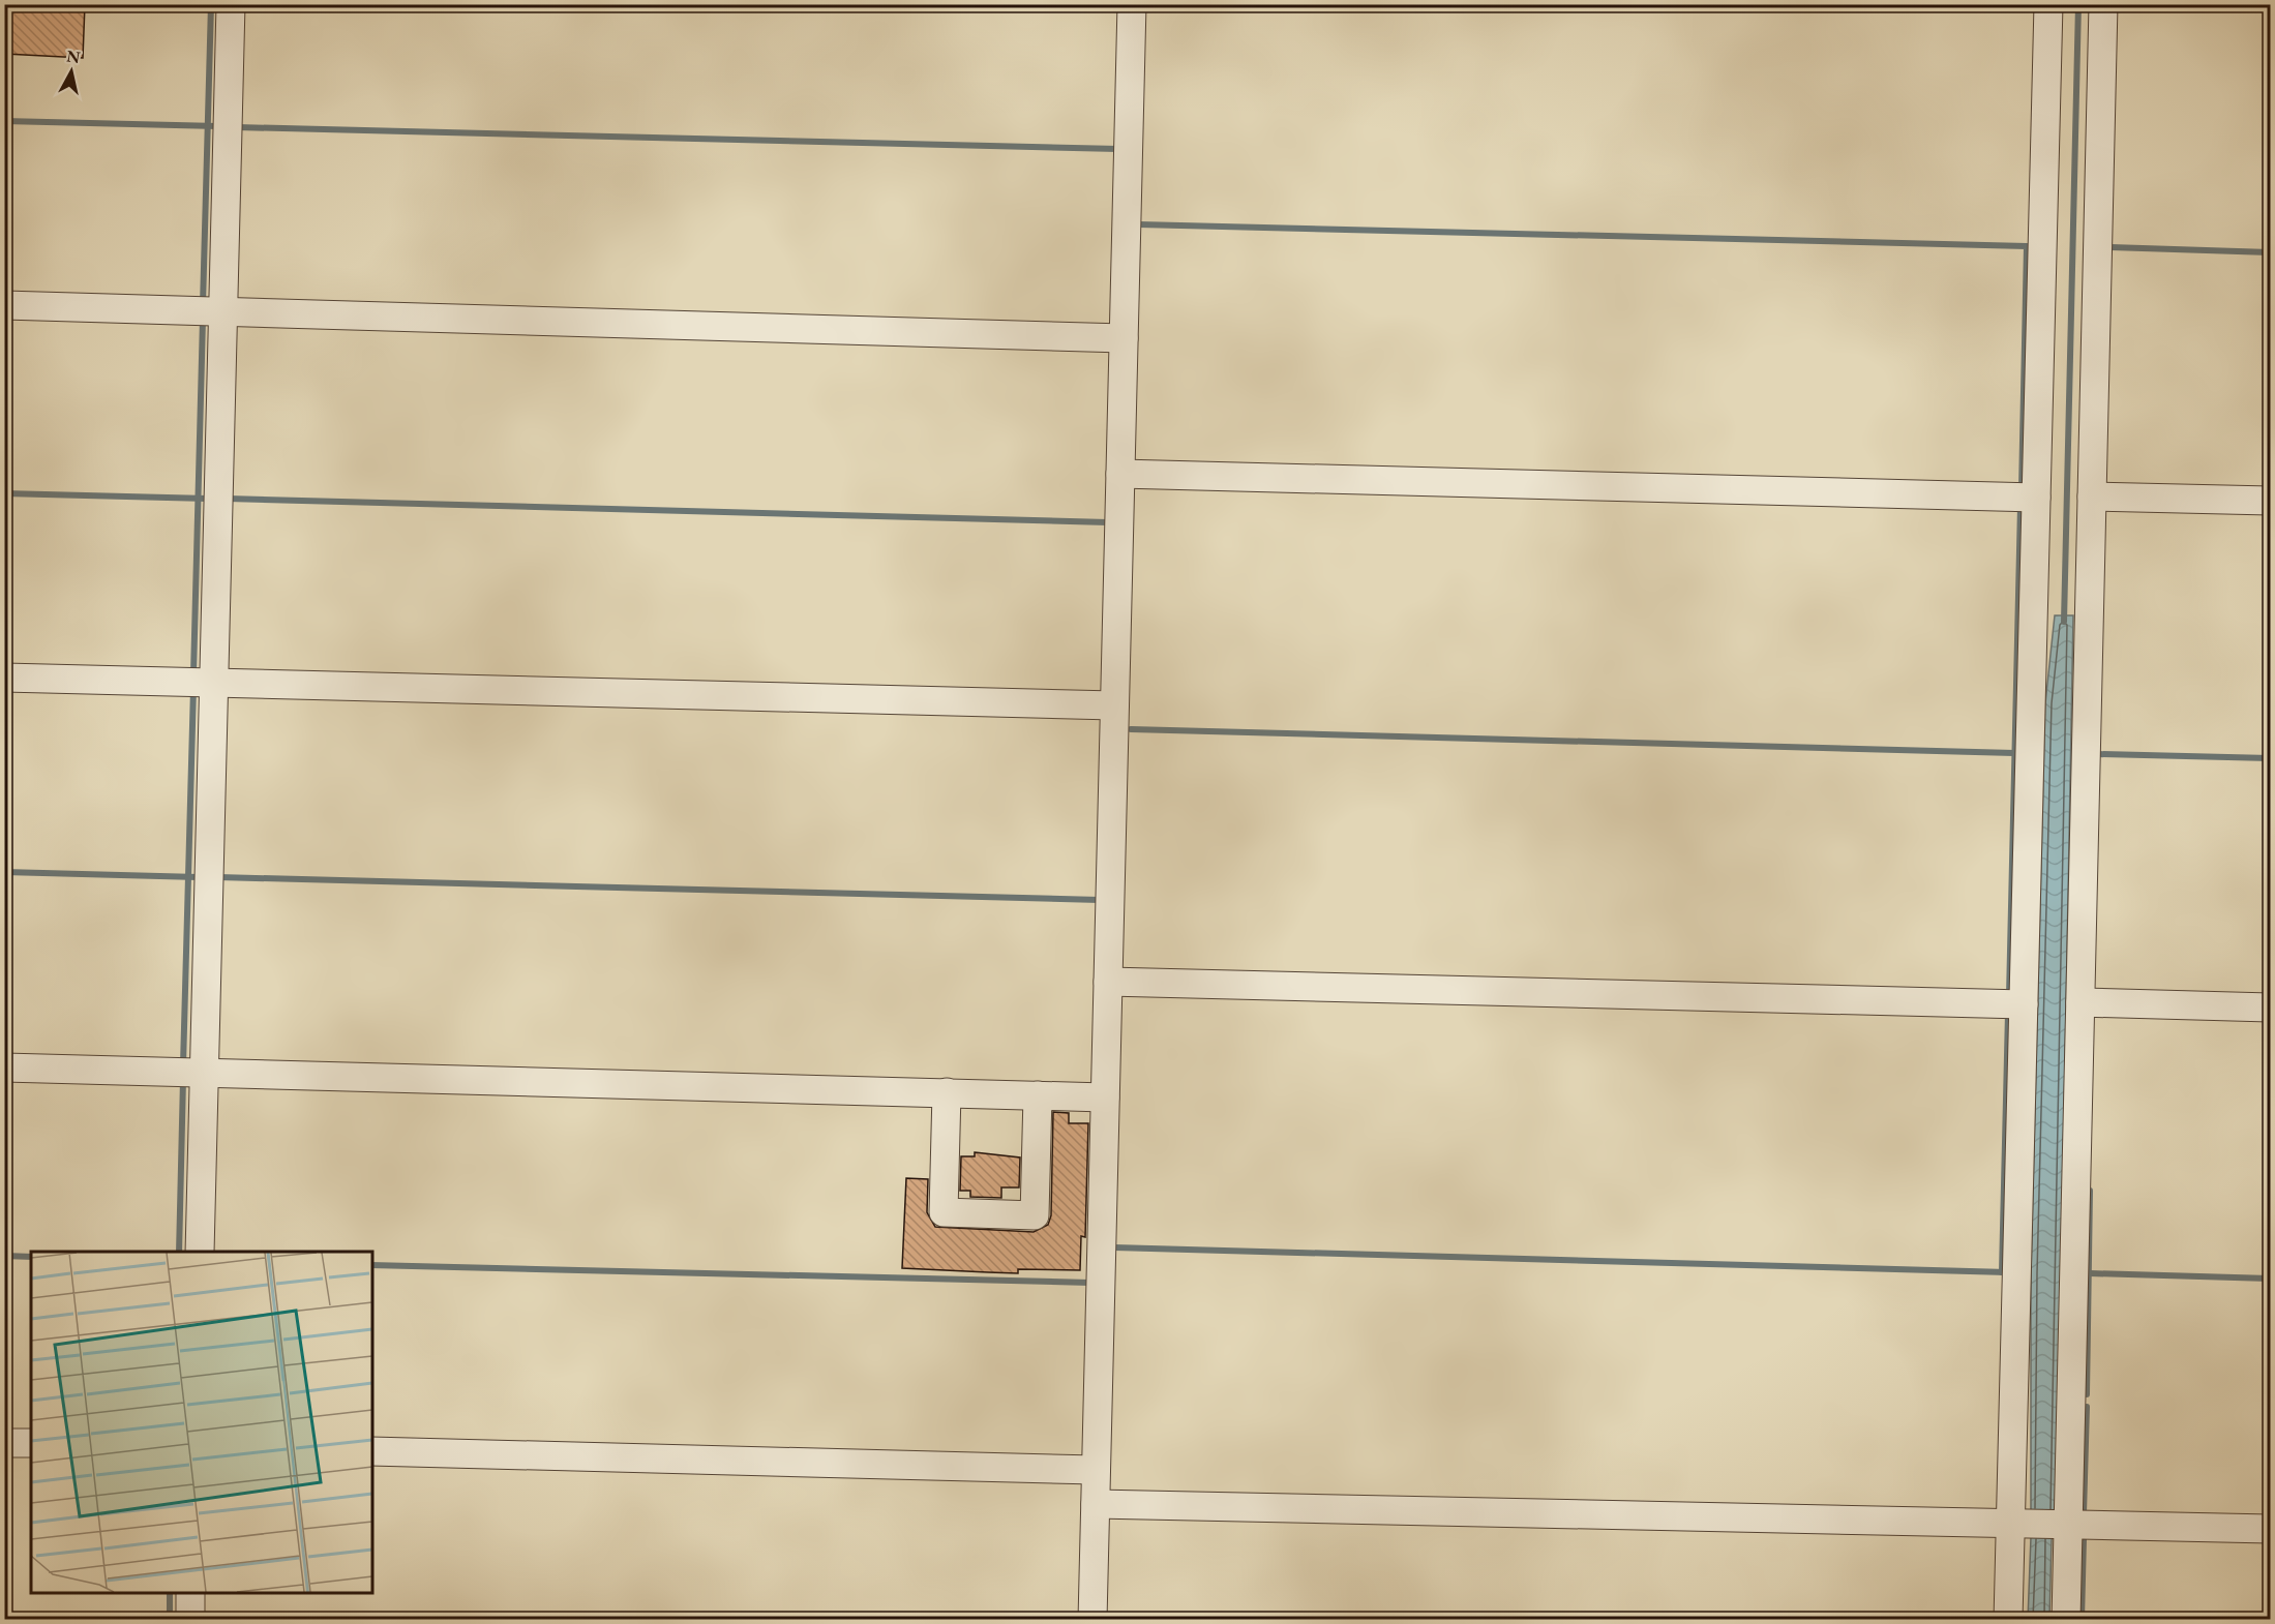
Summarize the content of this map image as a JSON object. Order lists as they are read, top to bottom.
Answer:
{
  "north": "top"
}
